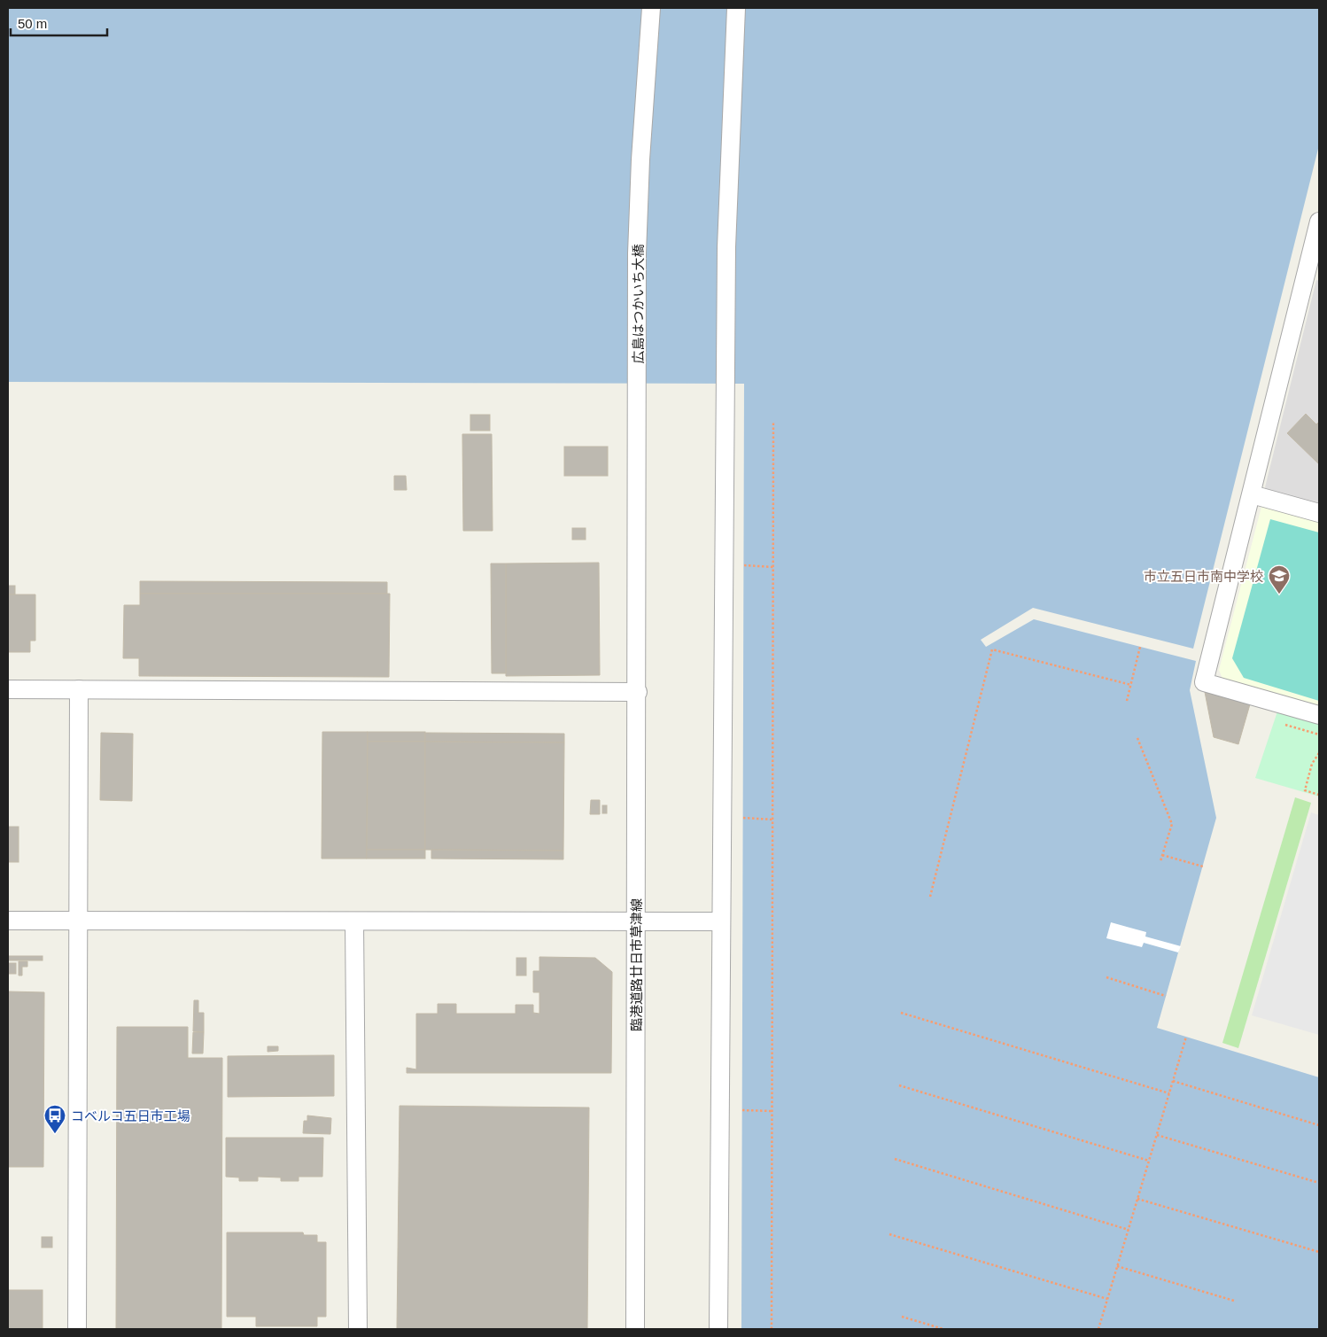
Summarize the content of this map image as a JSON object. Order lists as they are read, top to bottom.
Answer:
{
  "streets": {
    "street": ["広島はつかいち大橋", "臨港道路廿日市草津線"]
  },
  "crossings": [
    ["広島はつかいち大橋", "臨港道路廿日市草津線"]
  ],
  "places": {
    "school or university": ["市立五日市南中学校"],
    "bus stop": ["コベルコ五日市工場"]
  },
  "scale_bar": "50 m"
}
